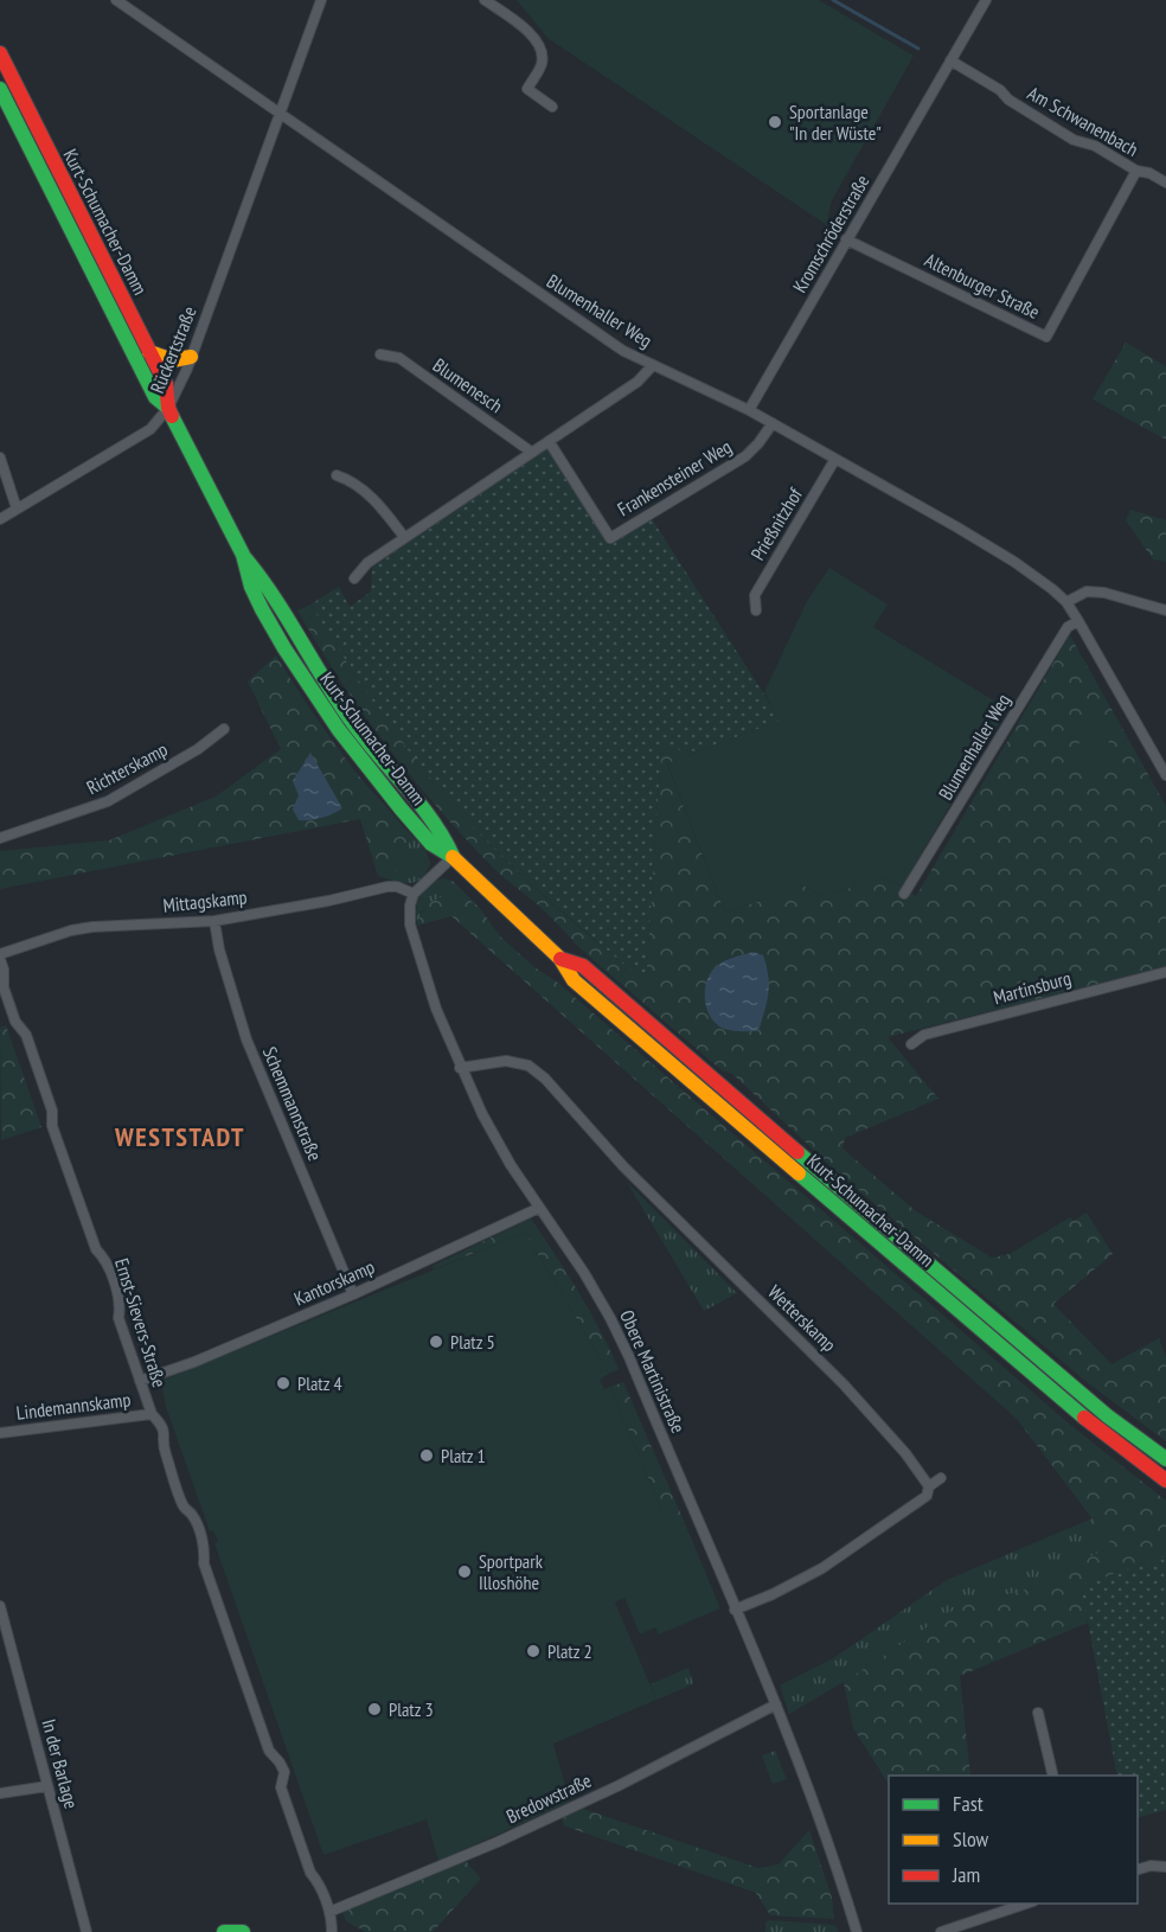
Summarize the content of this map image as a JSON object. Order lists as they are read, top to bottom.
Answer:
{
  "streets": {
    "main road": ["Kurt-Schumacher-Damm"],
    "street": [
      "Am Schwanenbach",
      "Kromschröderstraße",
      "Altenburger Straße",
      "Blumenhaller Weg",
      "Rückertstraße",
      "Blumenesch",
      "Frankensteiner Weg",
      "Prießnitzhof",
      "Richterskamp",
      "Mittagskamp",
      "Martinsburg",
      "Schemmannstraße",
      "Kantorskamp",
      "Wetterskamp",
      "Ernst-Sievers-Straße",
      "Obere Martinistraße",
      "Lindemannskamp",
      "In der Barlage",
      "Bredowstraße"
    ]
  },
  "crossings": [
    ["Am Schwanenbach", "Kromschröderstraße"],
    ["Am Schwanenbach", "Altenburger Straße"],
    ["Kurt-Schumacher-Damm", "Rückertstraße"],
    ["Kromschröderstraße", "Altenburger Straße"],
    ["Kromschröderstraße", "Blumenhaller Weg"],
    ["Blumenhaller Weg", "Rückertstraße"],
    ["Blumenhaller Weg", "Frankensteiner Weg"],
    ["Blumenhaller Weg", "Prießnitzhof"],
    ["Mittagskamp", "Schemmannstraße"],
    ["Mittagskamp", "Ernst-Sievers-Straße"],
    ["Mittagskamp", "Obere Martinistraße"],
    ["Schemmannstraße", "Kantorskamp"],
    ["Kantorskamp", "Ernst-Sievers-Straße"],
    ["Kantorskamp", "Obere Martinistraße"],
    ["Wetterskamp", "Obere Martinistraße"],
    ["Ernst-Sievers-Straße", "Lindemannskamp"],
    ["Ernst-Sievers-Straße", "Bredowstraße"],
    ["Obere Martinistraße", "Bredowstraße"]
  ],
  "districts": ["WESTSTADT"],
  "places": [
    "Sportanlage \"In der Wüste\"",
    "Platz 5",
    "Platz 4",
    "Platz 1",
    "Sportpark Illoshöhe",
    "Platz 2",
    "Platz 3"
  ],
  "legend": ["Fast", "Slow", "Jam"]
}
